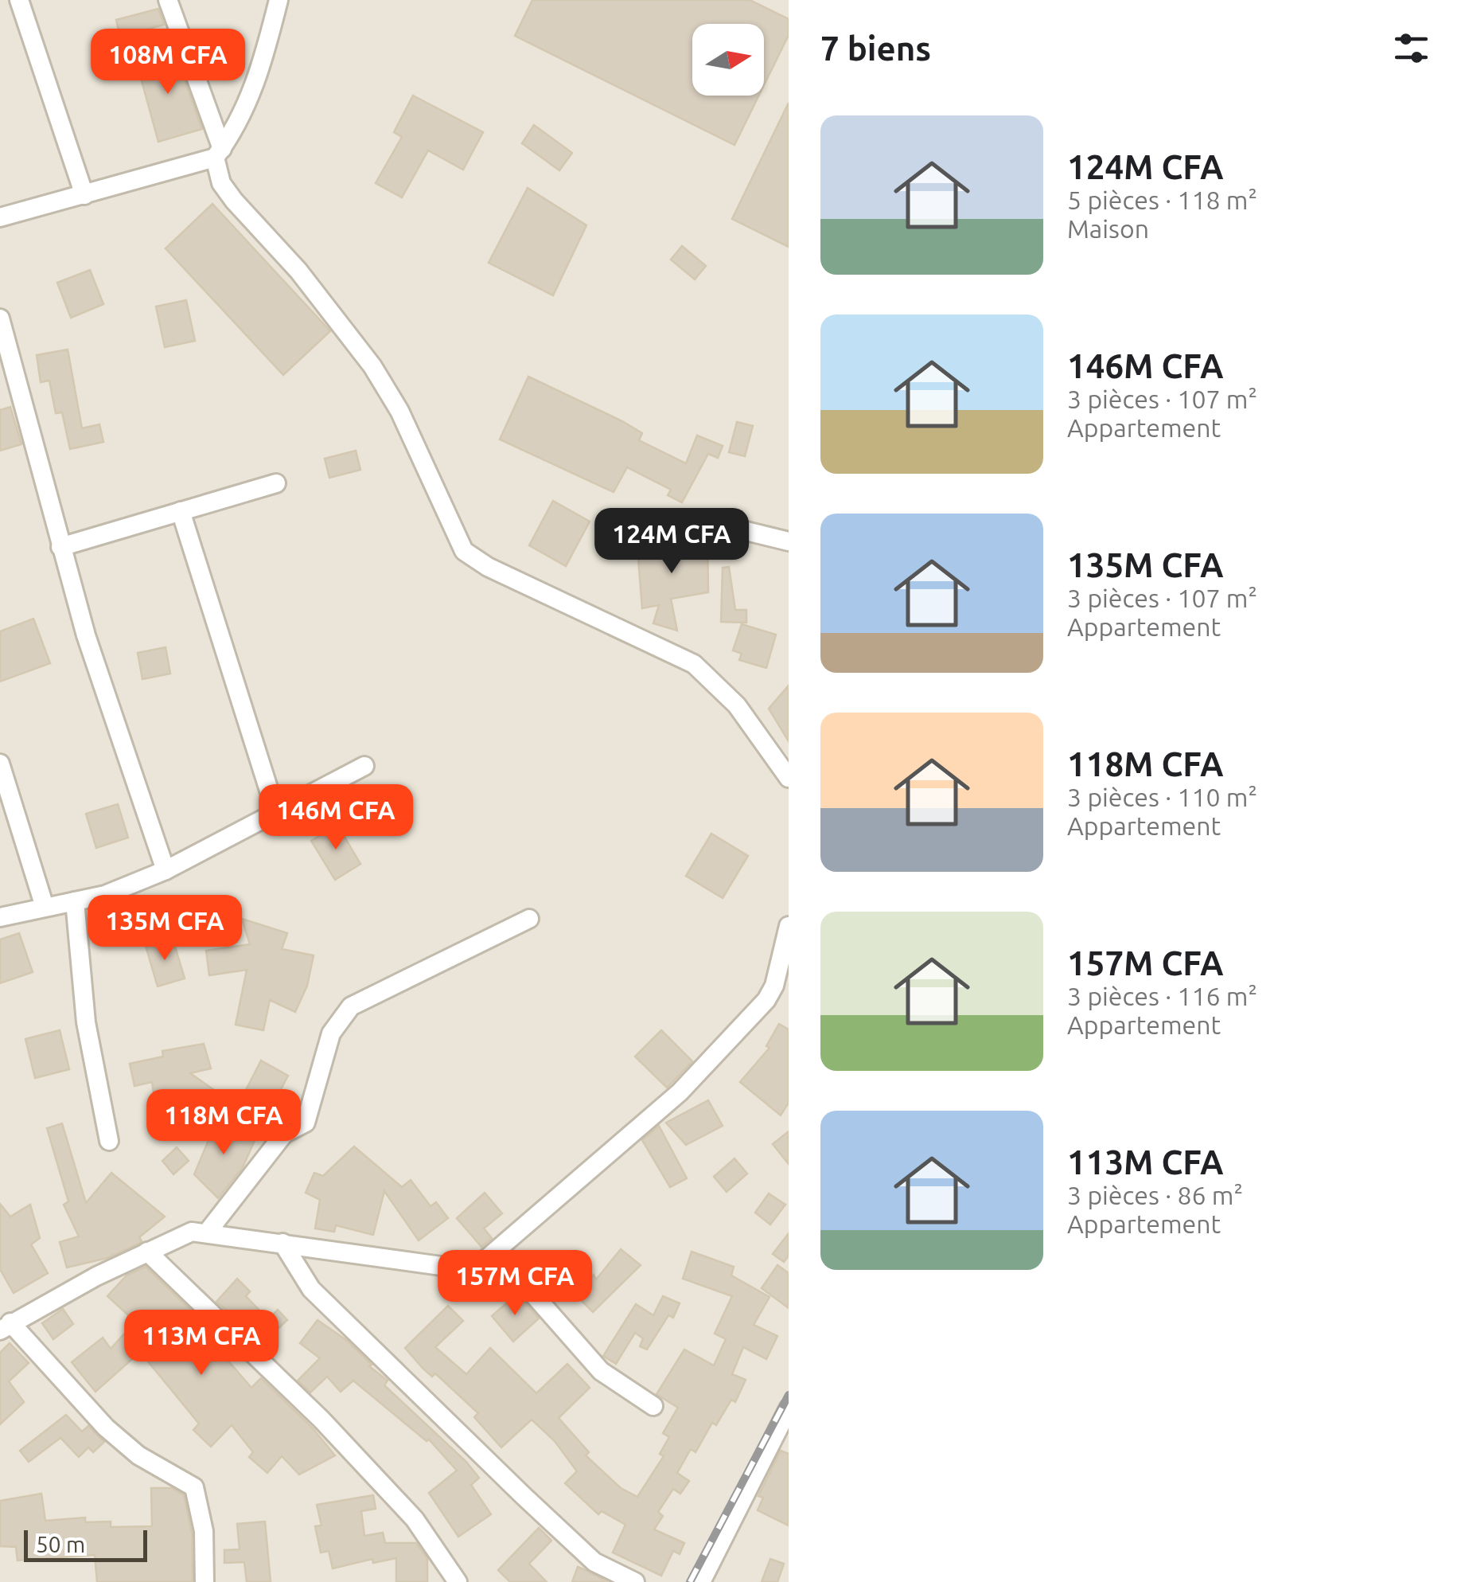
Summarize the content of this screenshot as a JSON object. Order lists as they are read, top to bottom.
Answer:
{
  "scale_bar": "50 m",
  "north": "right",
  "page": {
    "heading": "7 biens",
    "price": [
      "108M CFA",
      "124M CFA",
      "146M CFA",
      "135M CFA",
      "118M CFA",
      "157M CFA",
      "113M CFA"
    ],
    "list": [
      {
        "name": "124M CFA",
        "note": "5 pièces · 118 m² · Maison"
      },
      {
        "name": "146M CFA",
        "note": "3 pièces · 107 m² · Appartement"
      },
      {
        "name": "135M CFA",
        "note": "3 pièces · 107 m² · Appartement"
      },
      {
        "name": "118M CFA",
        "note": "3 pièces · 110 m² · Appartement"
      },
      {
        "name": "157M CFA",
        "note": "3 pièces · 116 m² · Appartement"
      },
      {
        "name": "113M CFA",
        "note": "3 pièces · 86 m² · Appartement"
      }
    ],
    "scale": "50 m"
  }
}
